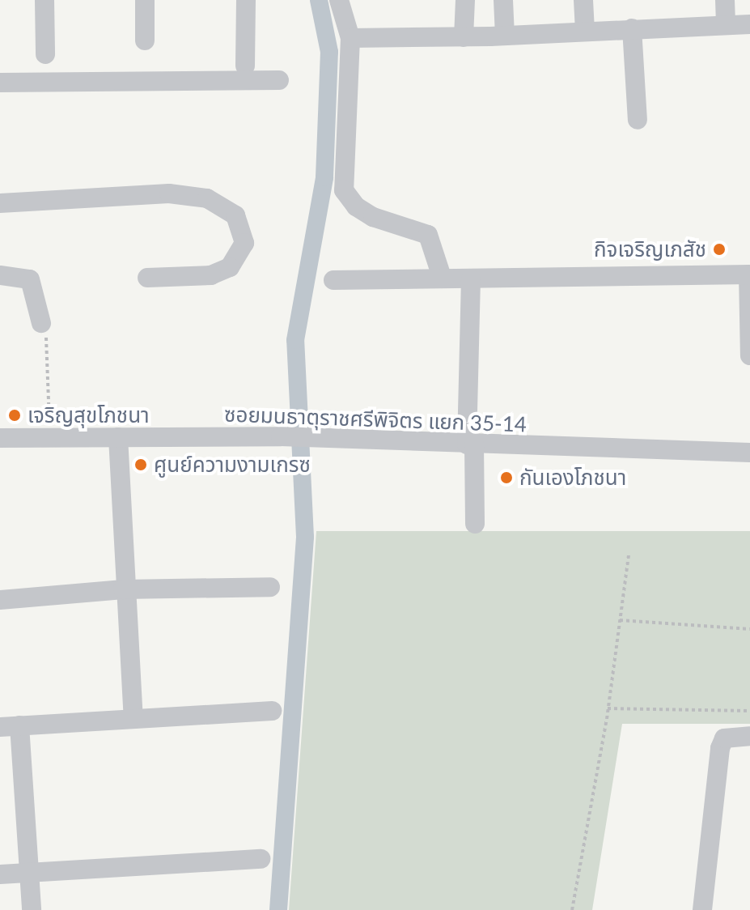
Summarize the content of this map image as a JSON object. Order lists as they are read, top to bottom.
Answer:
{
  "streets": {
    "street": ["ซอยมนธาตุราชศรีพิจิตร แยก 35-14"]
  },
  "places": [
    "กิจเจริญเภสัช",
    "เจริญสุขโภชนา",
    "ศูนย์ความงามเกรซ",
    "กันเองโภชนา"
  ]
}
